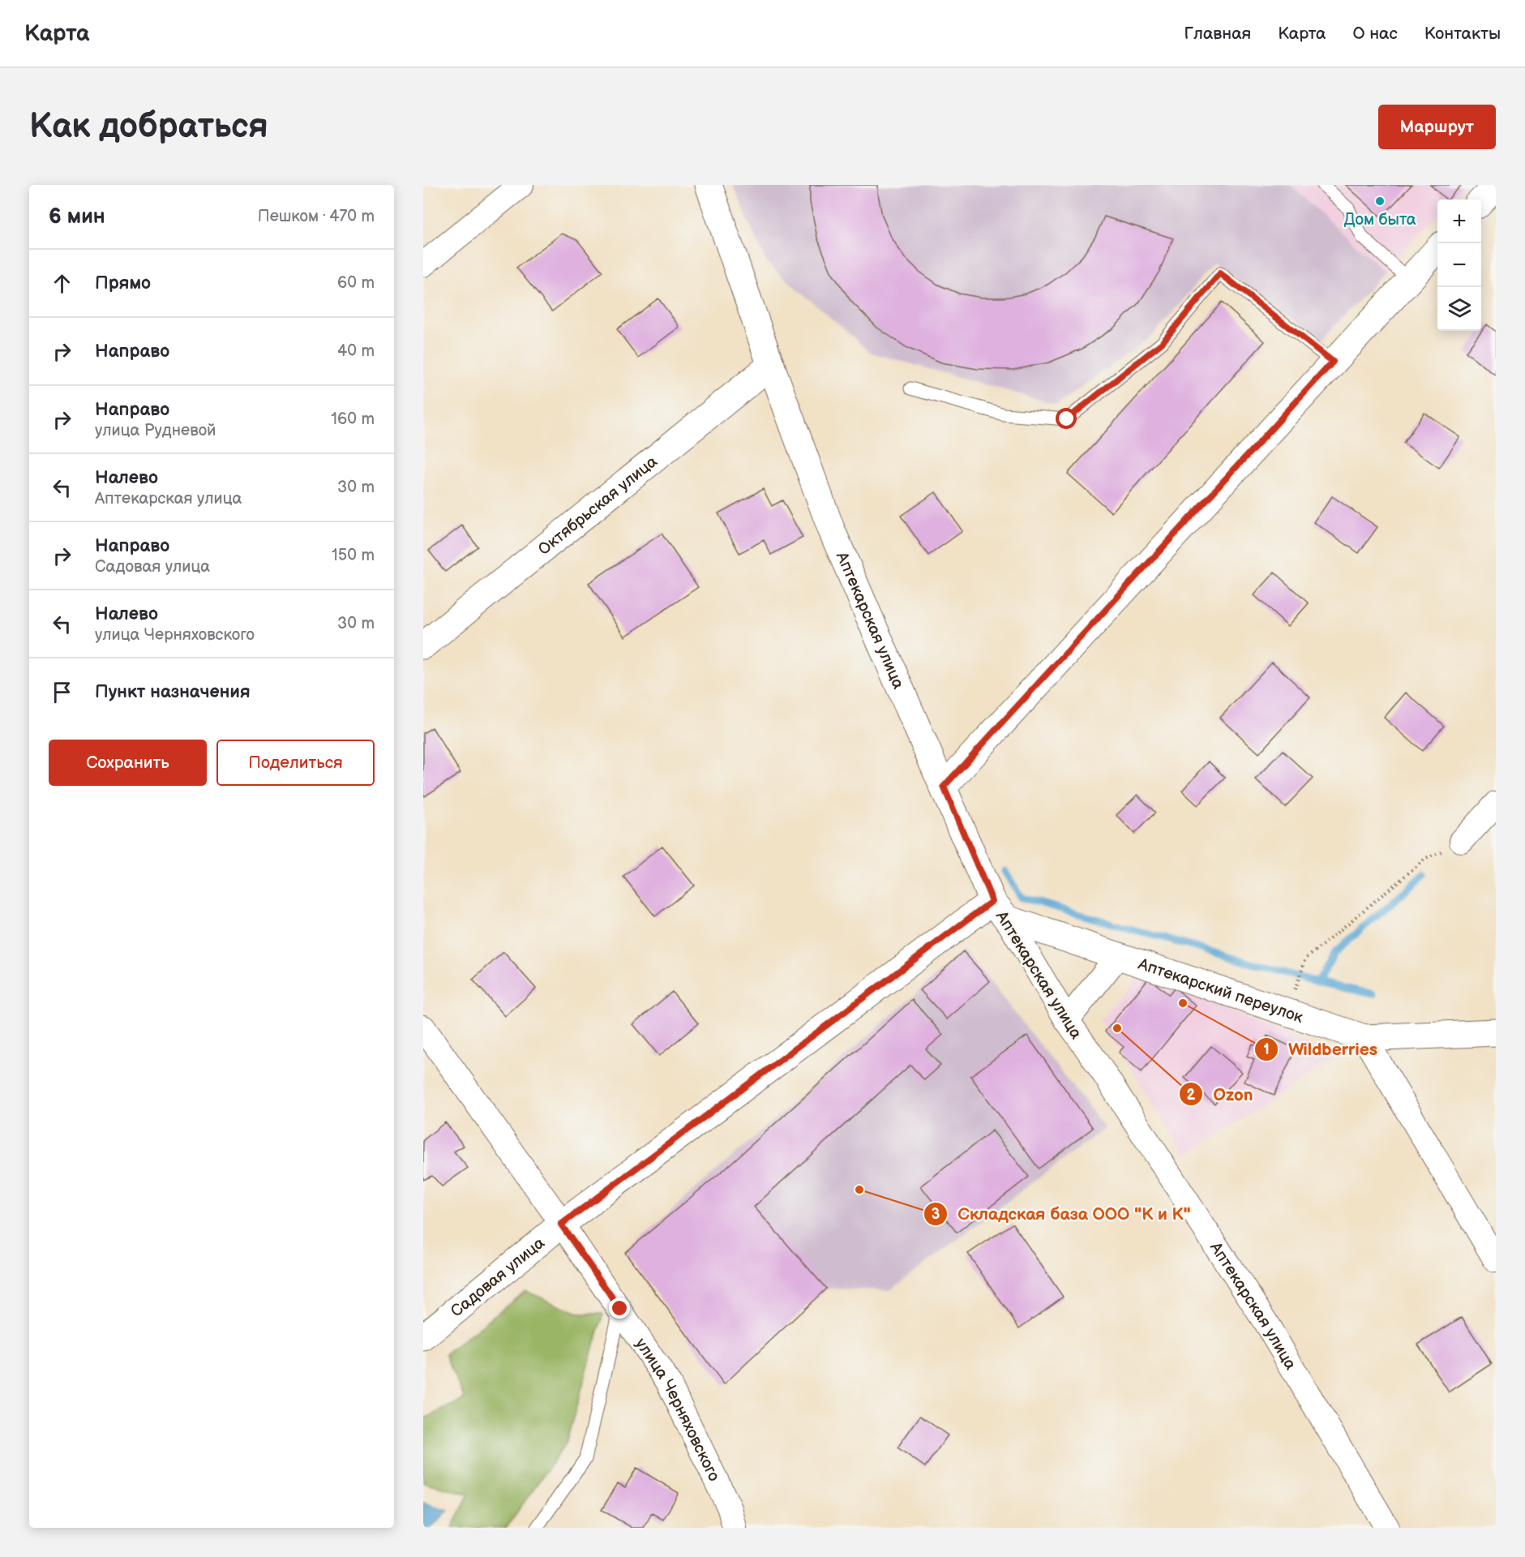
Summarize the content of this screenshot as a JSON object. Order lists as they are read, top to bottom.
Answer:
{
  "streets": {
    "street": [
      "Октябрьская улица",
      "Аптекарская улица",
      "Аптекарский переулок",
      "Садовая улица",
      "улица Черняховского"
    ]
  },
  "crossings": [
    ["Октябрьская улица", "Аптекарская улица"],
    ["Аптекарская улица", "Аптекарский переулок"],
    ["Аптекарская улица", "Садовая улица"],
    ["Аптекарский переулок", "Садовая улица"],
    ["Садовая улица", "улица Черняховского"]
  ],
  "places": [
    "Дом быта",
    "Wildberries",
    "Ozon",
    "Складская база ООО \"К и К\""
  ],
  "page": {
    "header": "Карта",
    "nav": [
      "Главная",
      "Карта",
      "О нас",
      "Контакты"
    ],
    "buttons": [
      "Маршрут",
      ["Сохранить", "Поделиться"]
    ],
    "title": "Как добраться",
    "heading": ["6 мин", "Пешком · 470 m"],
    "map_buttons": ["+", "−"],
    "list": [
      ["Прямо", "60 m"],
      ["Направо", "40 m"],
      ["Направо", "улица Рудневой", "160 m"],
      ["Налево", "Аптекарская улица", "30 m"],
      ["Направо", "Садовая улица", "150 m"],
      ["Налево", "улица Черняховского", "30 m"],
      "Пункт назначения"
    ]
  }
}
